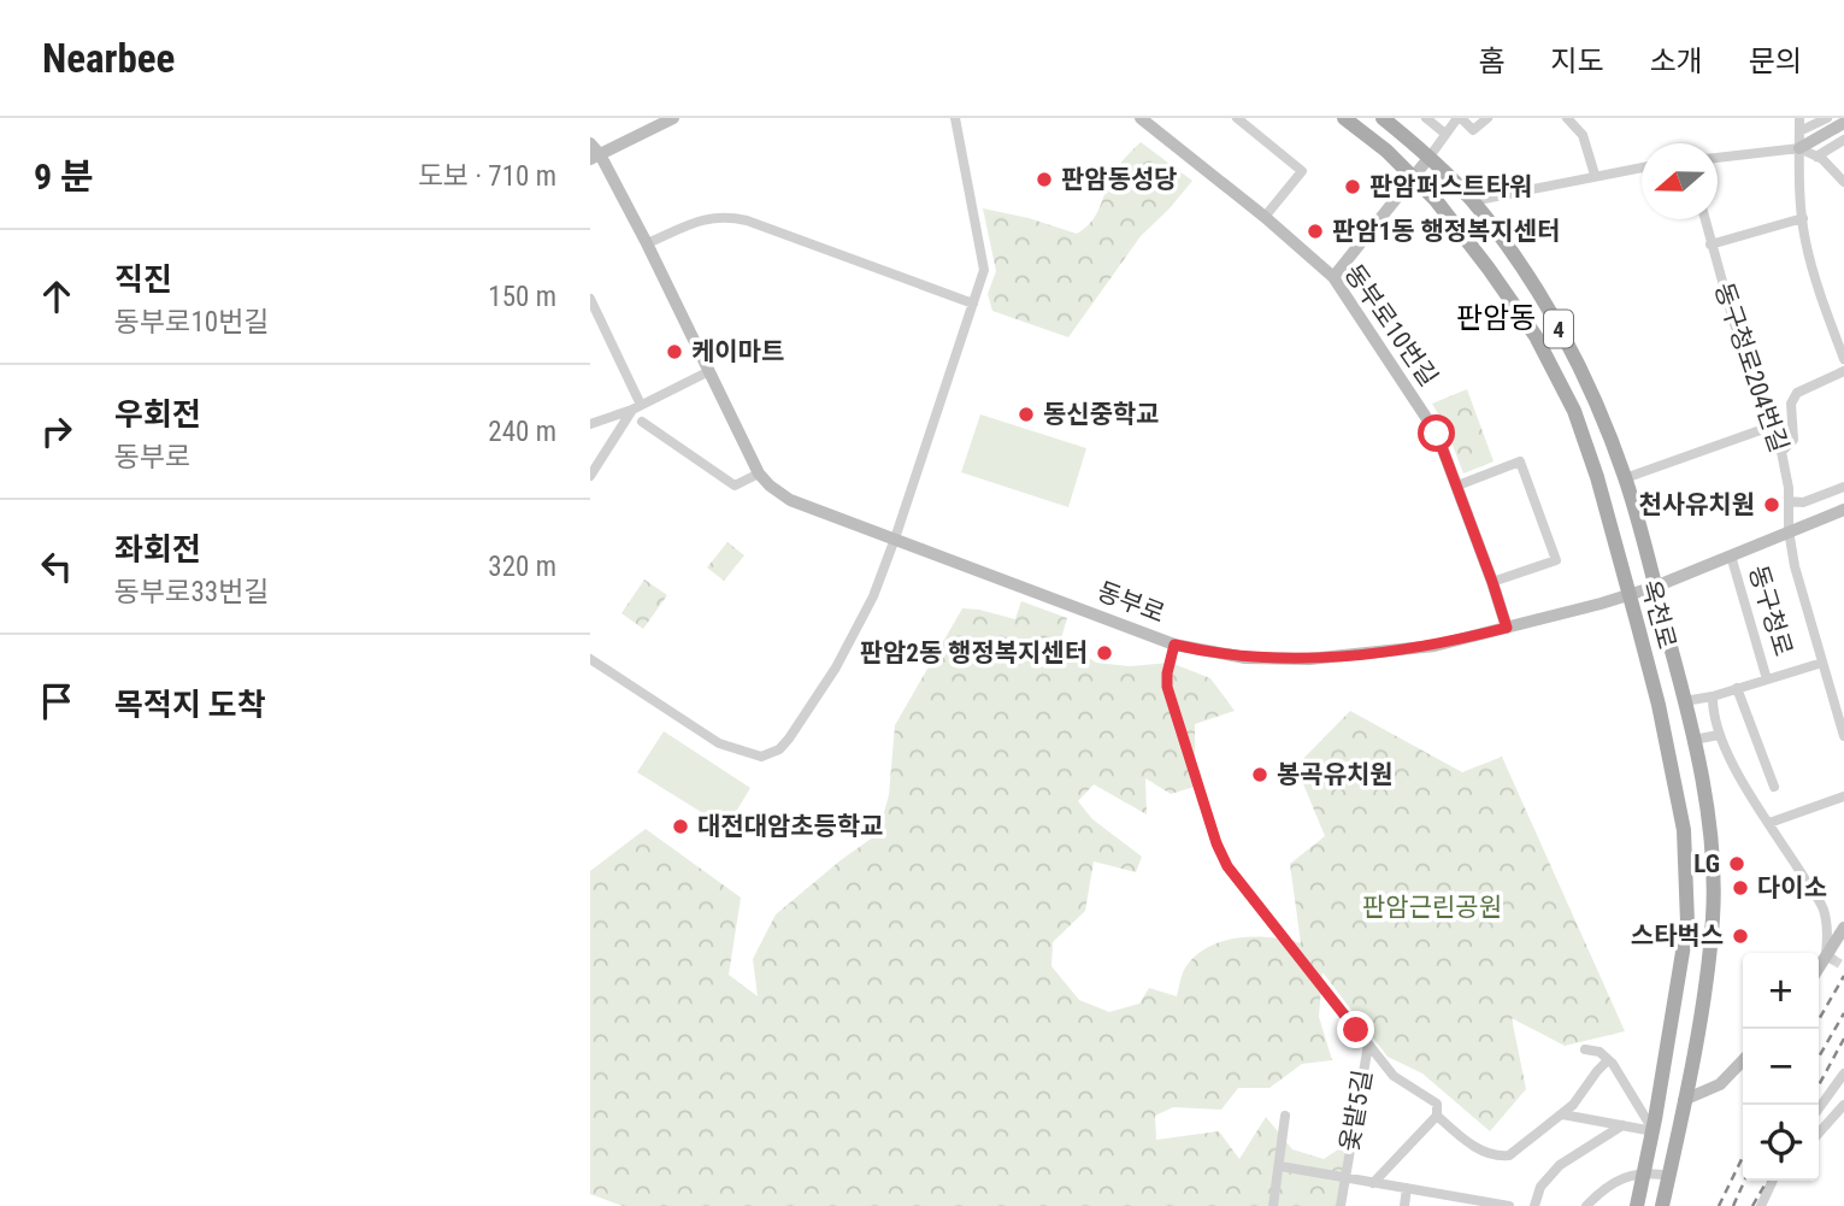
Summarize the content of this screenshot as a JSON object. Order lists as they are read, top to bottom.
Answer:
{
  "streets": {
    "main road": [
      "동부로10번길",
      "4",
      "동부로",
      "동구청로",
      "옥천로"
    ],
    "street": ["동구청로204번길", "옻밭5길"]
  },
  "crossings": [
    ["동부로10번길", "동부로"],
    ["동구청로204번길", "동구청로"],
    ["동부로", "동구청로"],
    ["동부로", "옥천로"],
    ["동구청로", "옥천로"]
  ],
  "districts": ["판암동"],
  "parks": ["판암근린공원"],
  "places": [
    "판암동성당",
    "판암퍼스트타워",
    "판암1동 행정복지센터",
    "케이마트",
    "동신중학교",
    "천사유치원",
    "판암2동 행정복지센터",
    "봉곡유치원",
    "대전대암초등학교",
    "LG",
    "다이소",
    "스타벅스"
  ],
  "north": "left",
  "page": {
    "header": "Nearbee",
    "nav": [
      "홈",
      "지도",
      "소개",
      "문의"
    ],
    "heading": ["9 분", "도보 · 710 m"],
    "list": [
      ["직진", "동부로10번길", "150 m"],
      ["우회전", "동부로", "240 m"],
      ["좌회전", "동부로33번길", "320 m"],
      "목적지 도착"
    ],
    "map_buttons": ["+", "−"]
  }
}
